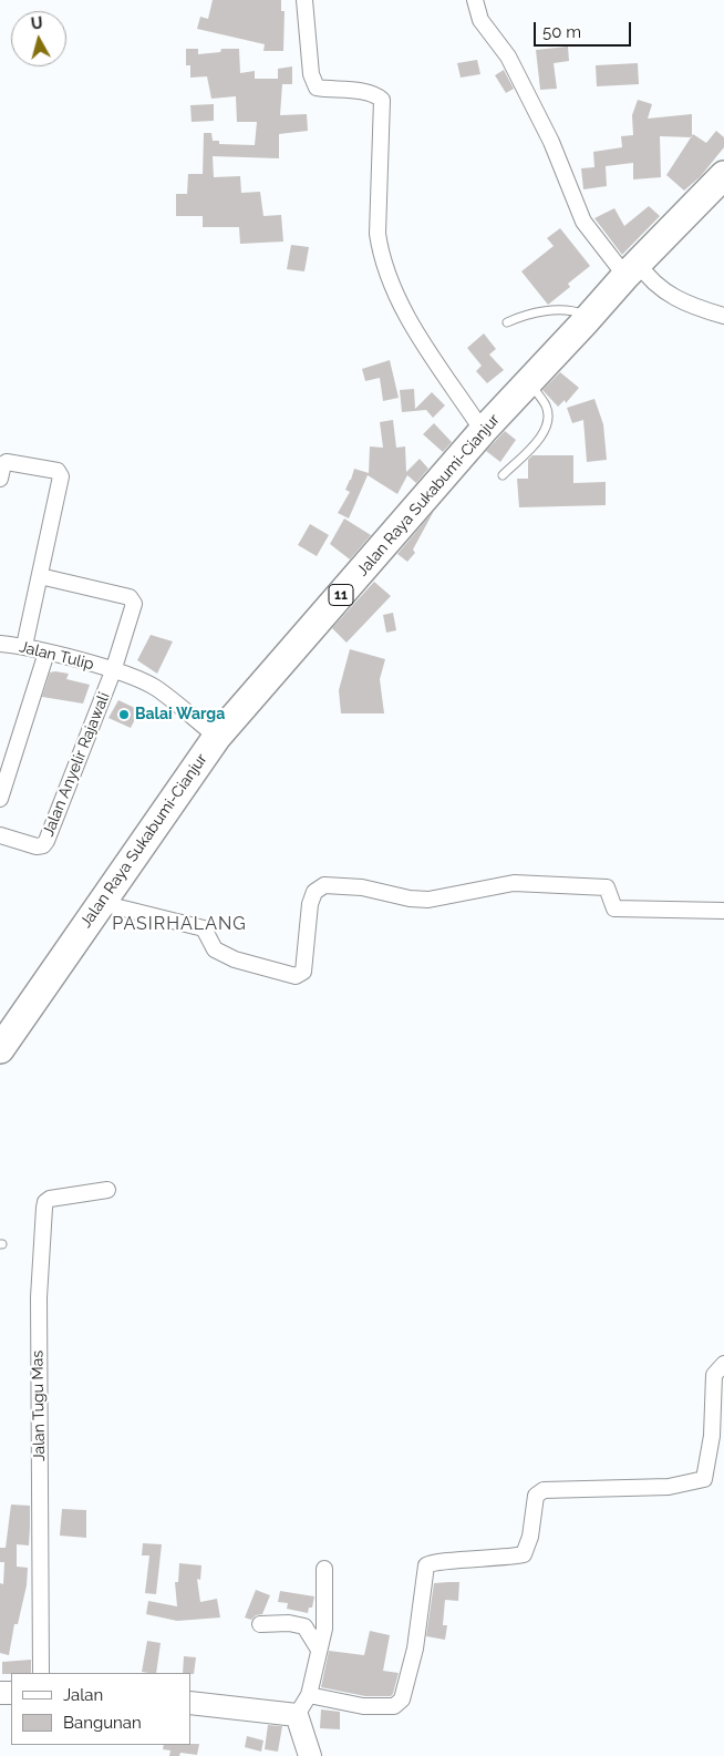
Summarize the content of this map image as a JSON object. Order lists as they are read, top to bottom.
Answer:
{
  "streets": {
    "highway": ["Jalan Raya Sukabumi-Cianjur", "11"],
    "street": ["Jalan Tulip", "Jalan Anyelir Rajawali", "Jalan Tugu Mas"]
  },
  "crossings": [
    ["Jalan Raya Sukabumi-Cianjur", "Jalan Tulip"],
    ["Jalan Tulip", "Jalan Anyelir Rajawali"]
  ],
  "districts": ["PASIRHALANG"],
  "places": ["Balai Warga"],
  "legend": ["Jalan", "Bangunan"],
  "scale_bar": "50 m",
  "north": "top"
}
